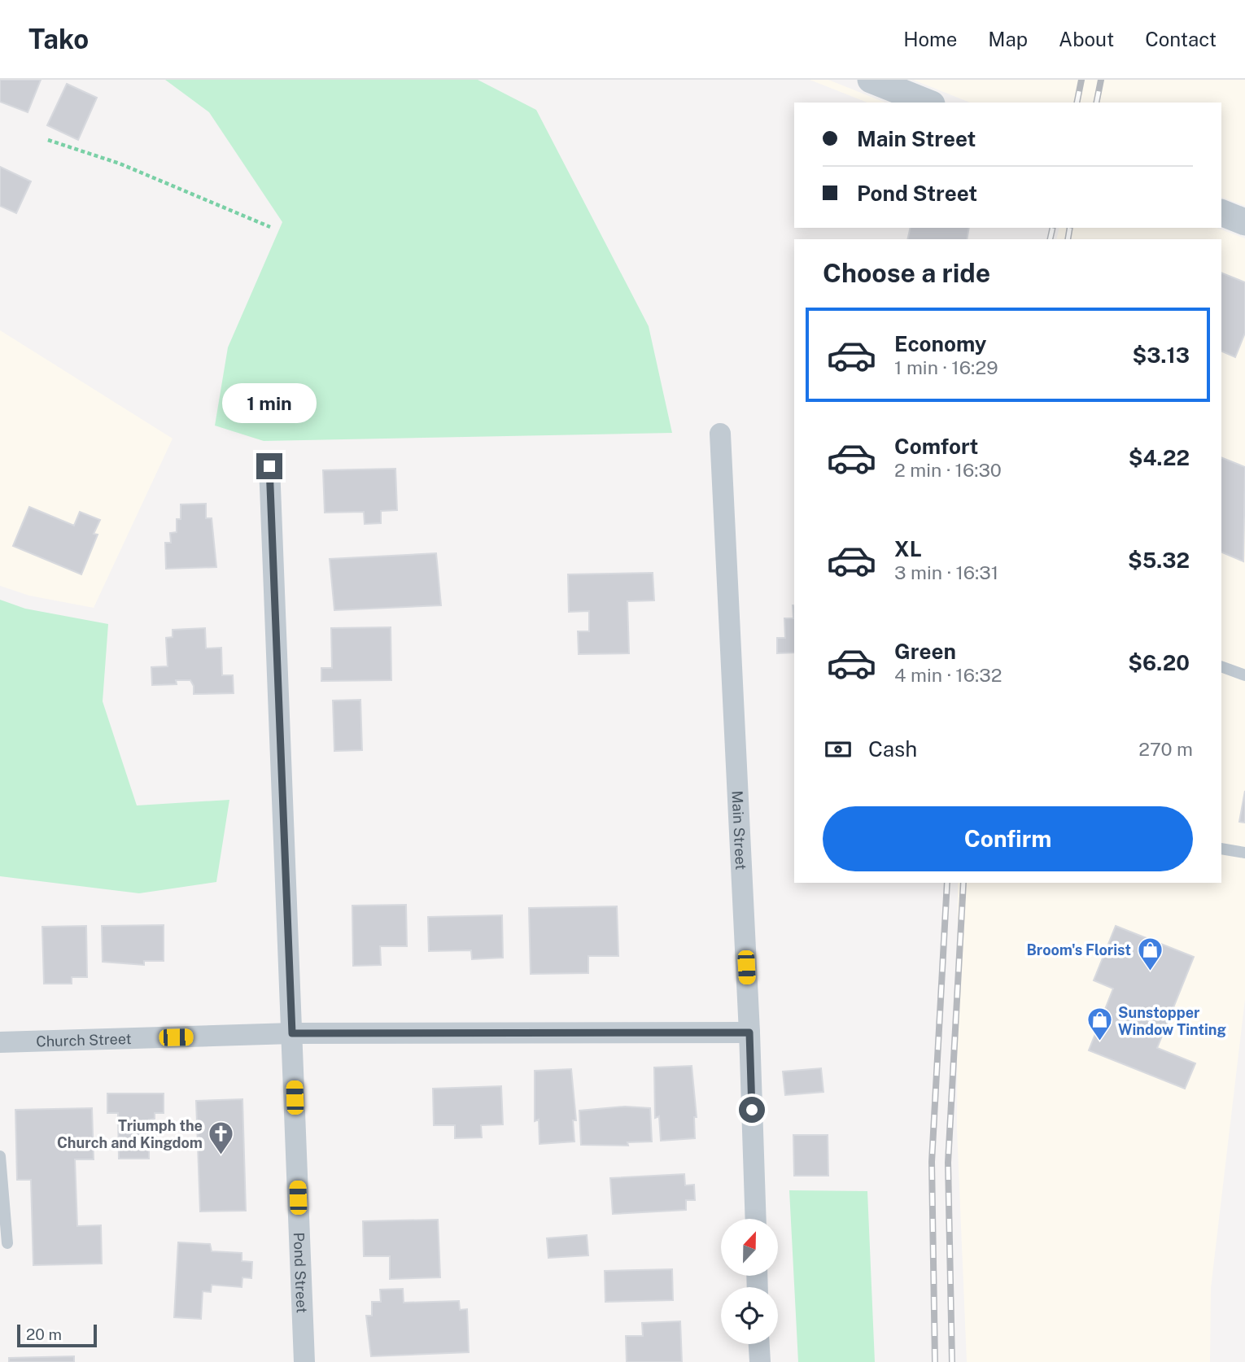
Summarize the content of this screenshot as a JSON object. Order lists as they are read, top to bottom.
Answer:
{
  "streets": {
    "street": ["Main Street", "Church Street", "Pond Street"]
  },
  "crossings": [
    ["Main Street", "Church Street"],
    ["Church Street", "Pond Street"]
  ],
  "places": {
    "shop": ["Broom's Florist", "Sunstopper Window Tinting"],
    "church": ["Triumph the Church and Kingdom"]
  },
  "scale_bar": "20 m",
  "north": "top",
  "page": {
    "header": "Tako",
    "nav": [
      "Home",
      "Map",
      "About",
      "Contact"
    ],
    "banner": ["Main Street", "Pond Street"],
    "heading": "Choose a ride",
    "list": [
      {
        "name": "Economy",
        "note": "1 min · 16:29",
        "value": "$3.13"
      },
      {
        "name": "Comfort",
        "note": "2 min · 16:30",
        "value": "$4.22"
      },
      {
        "name": "XL",
        "note": "3 min · 16:31",
        "value": "$5.32"
      },
      {
        "name": "Green",
        "note": "4 min · 16:32",
        "value": "$6.20"
      }
    ],
    "bubble": "1 min",
    "pay": ["Cash", "270 m"],
    "buttons": "Confirm",
    "scale": "20 m"
  }
}
